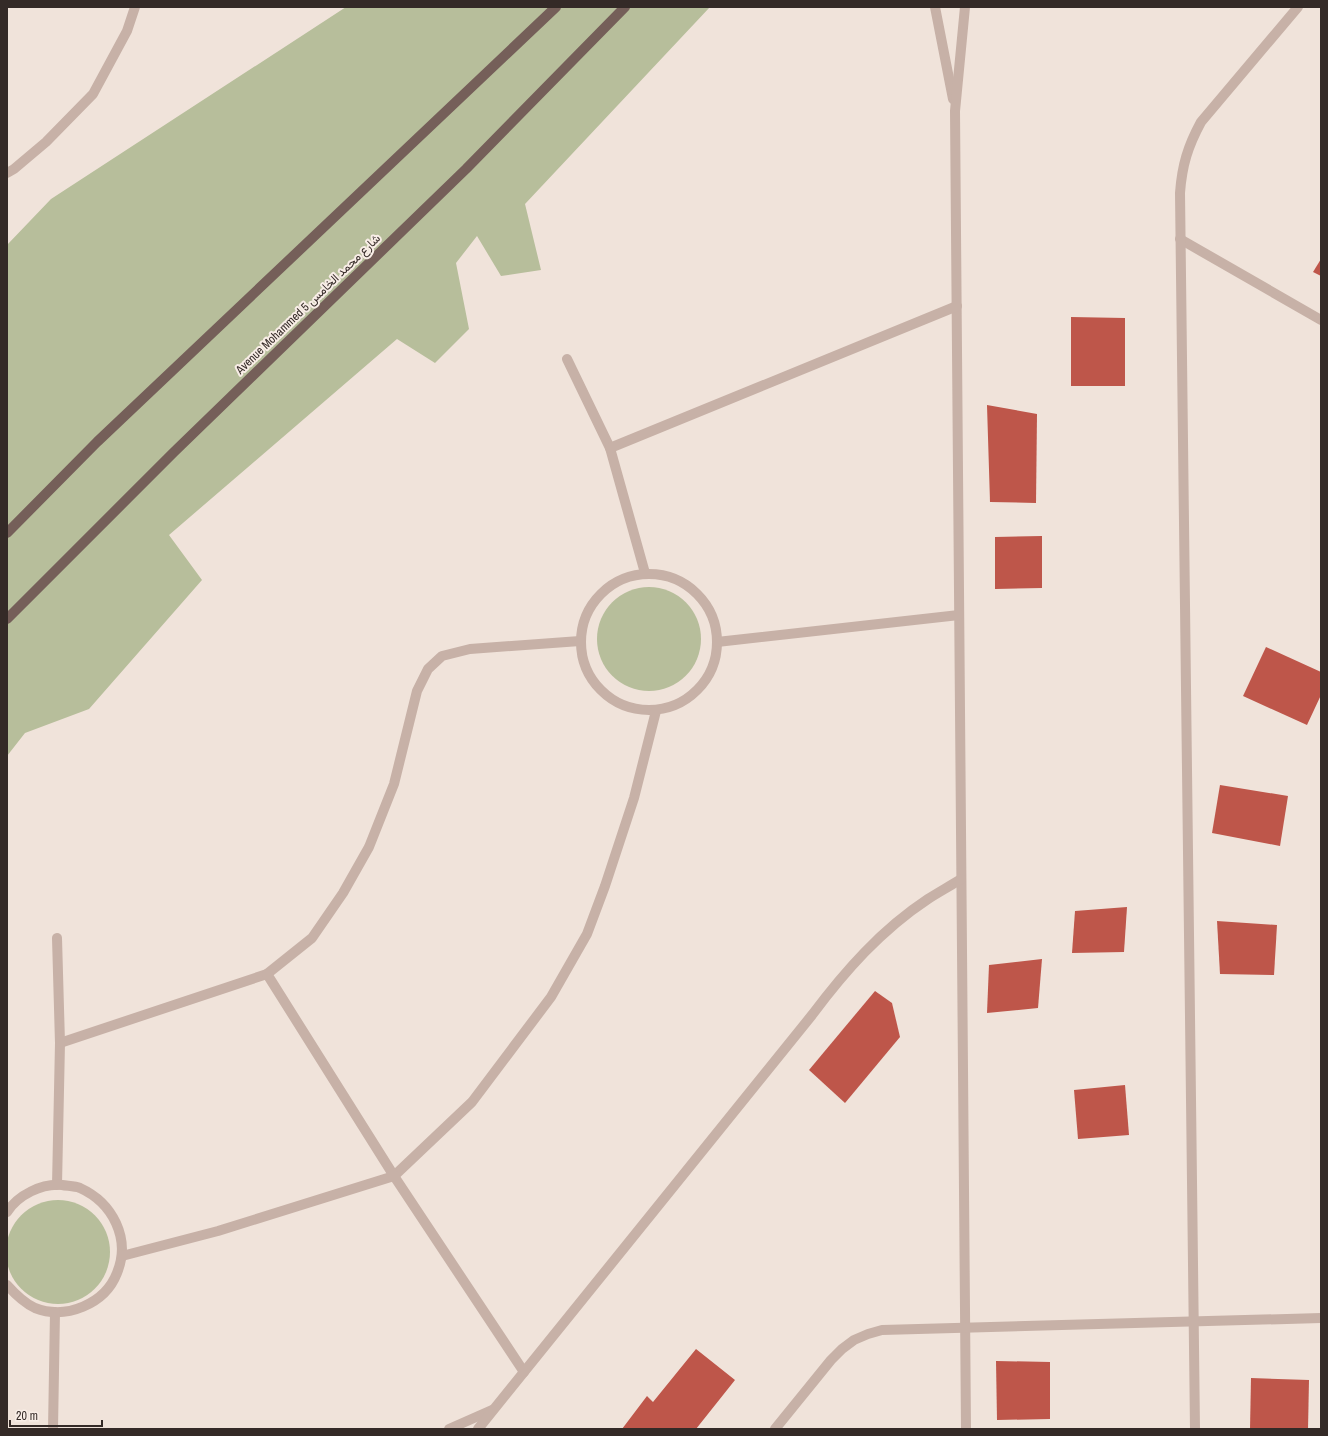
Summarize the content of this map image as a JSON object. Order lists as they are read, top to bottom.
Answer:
{
  "streets": {
    "main road": ["Avenue Mohammed 5 شارع محمد الخامس"]
  },
  "scale_bar": "20 m"
}
